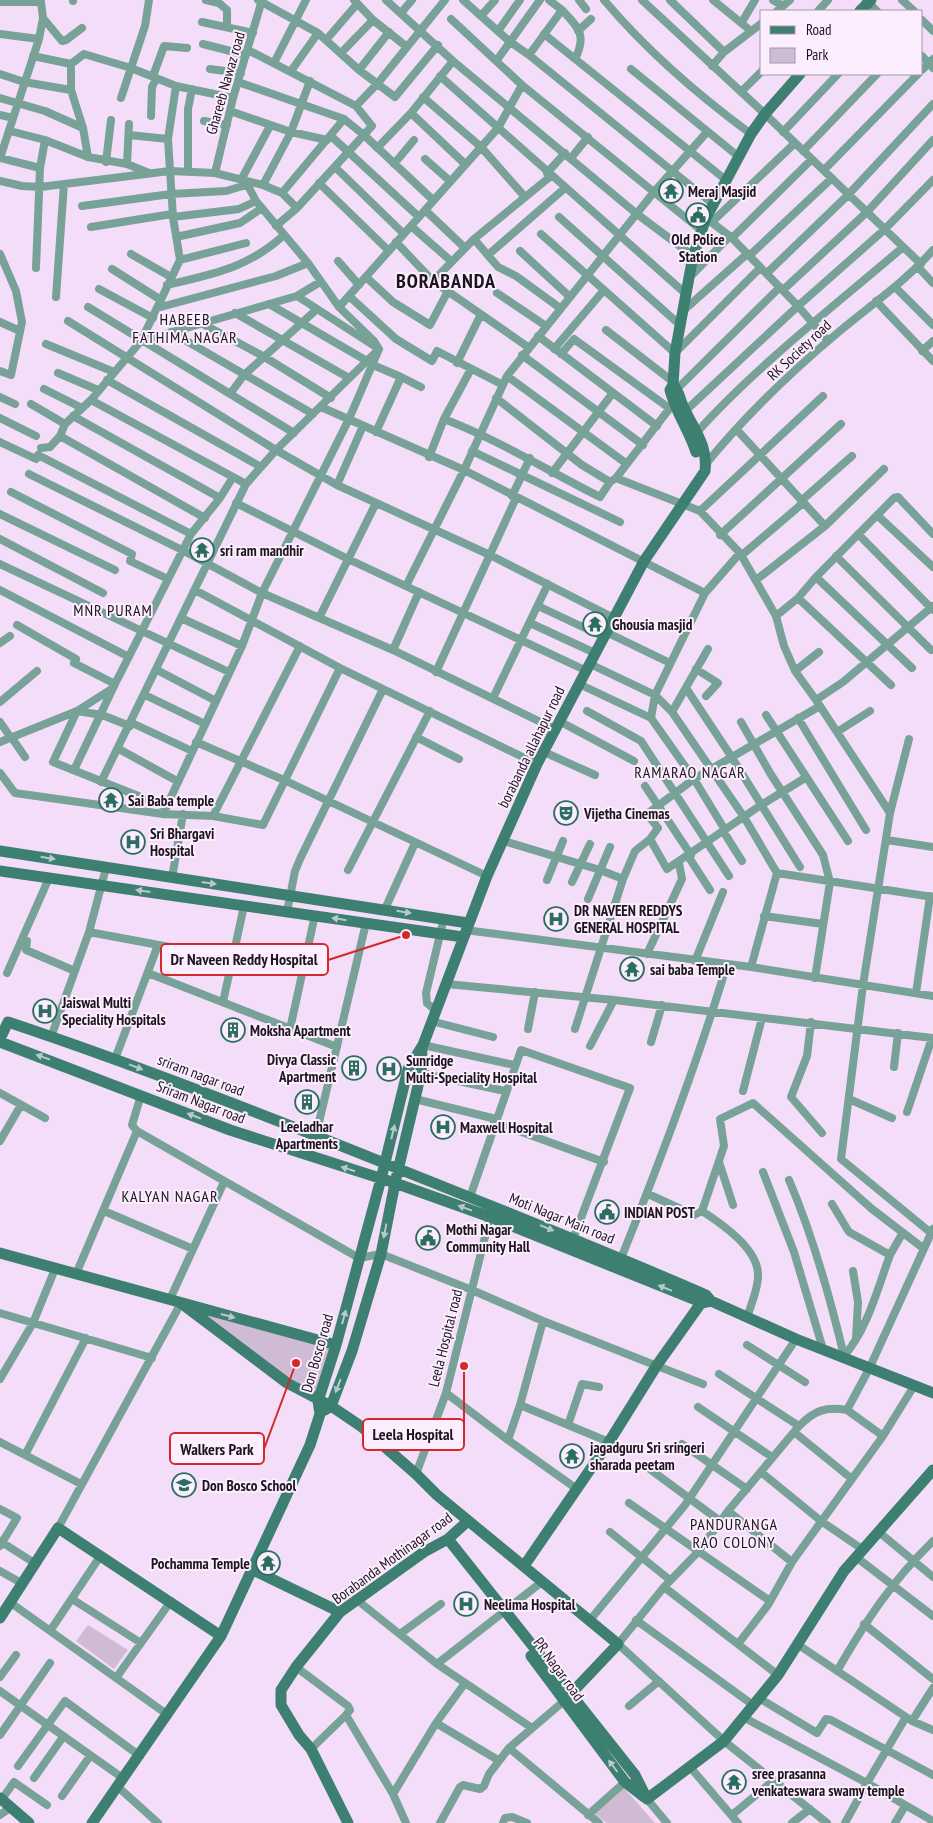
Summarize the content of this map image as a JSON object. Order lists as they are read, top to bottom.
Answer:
{
  "streets": {
    "street": [
      "Ghareeb Nawaz road",
      "RK Society road",
      "borabanda allahapur road",
      "sriram nagar road",
      "Sriram Nagar road",
      "Moti Nagar Main road",
      "Leela Hospital road",
      "Don Bosco road",
      "Borabanda Mothinagar road",
      "PR Nagar road"
    ]
  },
  "crossings": [
    ["RK Society road", "borabanda allahapur road"],
    ["borabanda allahapur road", "sriram nagar road"],
    ["borabanda allahapur road", "Sriram Nagar road"],
    ["borabanda allahapur road", "Moti Nagar Main road"],
    ["borabanda allahapur road", "Don Bosco road"],
    ["sriram nagar road", "Sriram Nagar road"],
    ["sriram nagar road", "Moti Nagar Main road"],
    ["Sriram Nagar road", "Moti Nagar Main road"],
    ["Sriram Nagar road", "Don Bosco road"],
    ["Moti Nagar Main road", "Leela Hospital road"],
    ["Moti Nagar Main road", "Don Bosco road"],
    ["Leela Hospital road", "Borabanda Mothinagar road"],
    ["Don Bosco road", "Borabanda Mothinagar road"],
    ["Borabanda Mothinagar road", "PR Nagar road"]
  ],
  "districts": [
    "BORABANDA",
    "HABEEB FATHIMA NAGAR",
    "MNR PURAM",
    "RAMARAO NAGAR",
    "KALYAN NAGAR",
    "PANDURANGA RAO COLONY"
  ],
  "places": {
    "temple": [
      "Meraj Masjid",
      "sri ram mandhir",
      "Ghousia masjid",
      "Sai Baba temple",
      "sai baba Temple",
      "jagadguru Sri sringeri sharada peetam",
      "Pochamma Temple",
      "sree prasanna venkateswara swamy temple"
    ],
    "public building": ["Old Police Station", "INDIAN POST", "Mothi Nagar Community Hall"],
    "theatre": ["Vijetha Cinemas"],
    "hospital": [
      "Sri Bhargavi Hospital",
      "DR NAVEEN REDDYS GENERAL HOSPITAL",
      "Jaiswal Multi Speciality Hospitals",
      "Sunridge Multi-Speciality Hospital",
      "Maxwell Hospital",
      "Neelima Hospital"
    ],
    "other": ["Dr Naveen Reddy Hospital", "Walkers Park", "Leela Hospital"],
    "building": ["Moksha Apartment", "Divya Classic Apartment", "Leeladhar Apartments"],
    "school or university": ["Don Bosco School"]
  },
  "legend": ["Road", "Park"]
}
